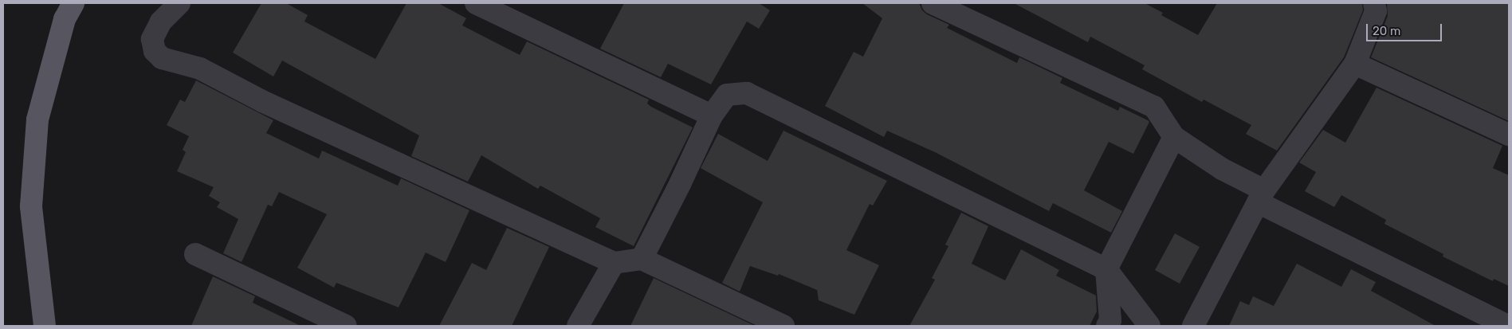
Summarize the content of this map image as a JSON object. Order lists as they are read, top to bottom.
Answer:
{
  "scale_bar": "20 m"
}
